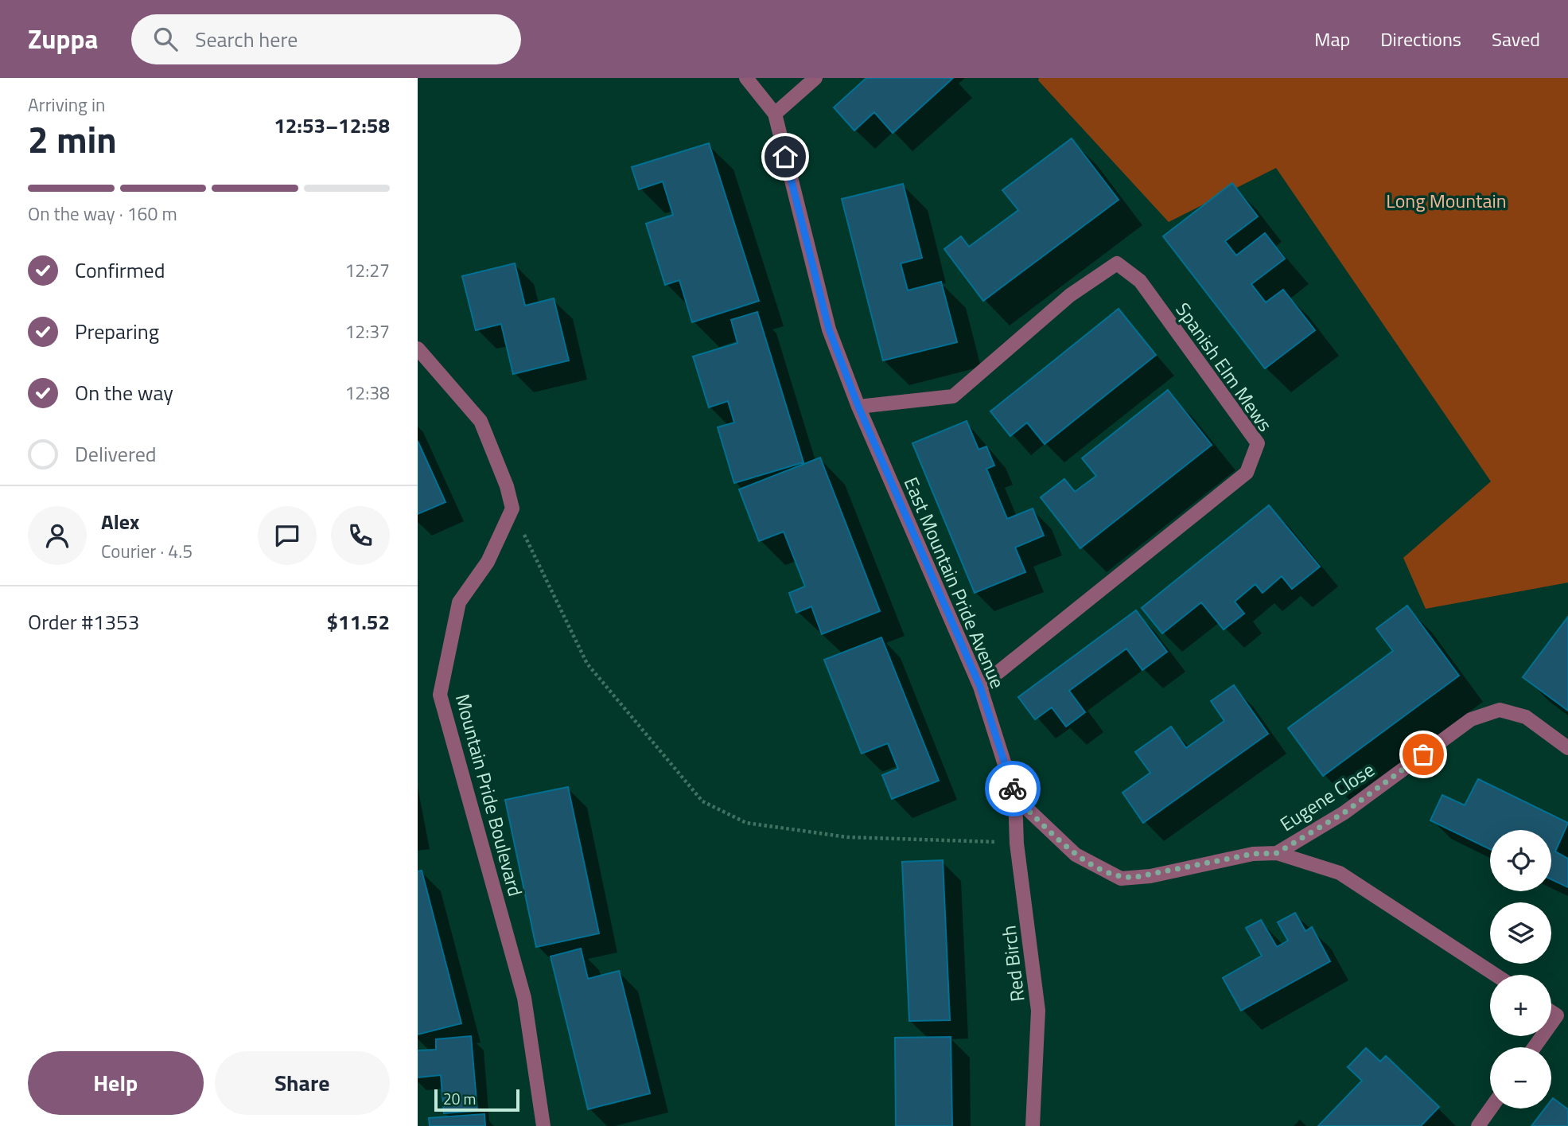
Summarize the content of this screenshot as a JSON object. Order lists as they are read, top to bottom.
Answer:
{
  "streets": {
    "street": [
      "Spanish Elm Mews",
      "East Mountain Pride Avenue",
      "Mountain Pride Boulevard",
      "Eugene Close",
      "Red Birch"
    ]
  },
  "crossings": [
    ["Spanish Elm Mews", "East Mountain Pride Avenue"],
    ["East Mountain Pride Avenue", "Eugene Close"],
    ["East Mountain Pride Avenue", "Red Birch"]
  ],
  "parks": ["Long Mountain"],
  "scale_bar": "20 m",
  "page": {
    "header": "Zuppa",
    "search": "Search here",
    "nav": ["Map", "Directions", "Saved"],
    "heading": ["2 min", "Arriving in", "12:53–12:58"],
    "panel": [
      "Alex",
      "Courier · 4.5",
      "Order #1353",
      "$11.52"
    ],
    "bar": "On the way · 160 m",
    "list": [
      ["Confirmed", "12:27"],
      ["Preparing", "12:37"],
      ["On the way", "12:38"],
      "Delivered"
    ],
    "map_buttons": ["+", "−"],
    "buttons": ["Help", "Share"],
    "scale": "20 m"
  }
}
